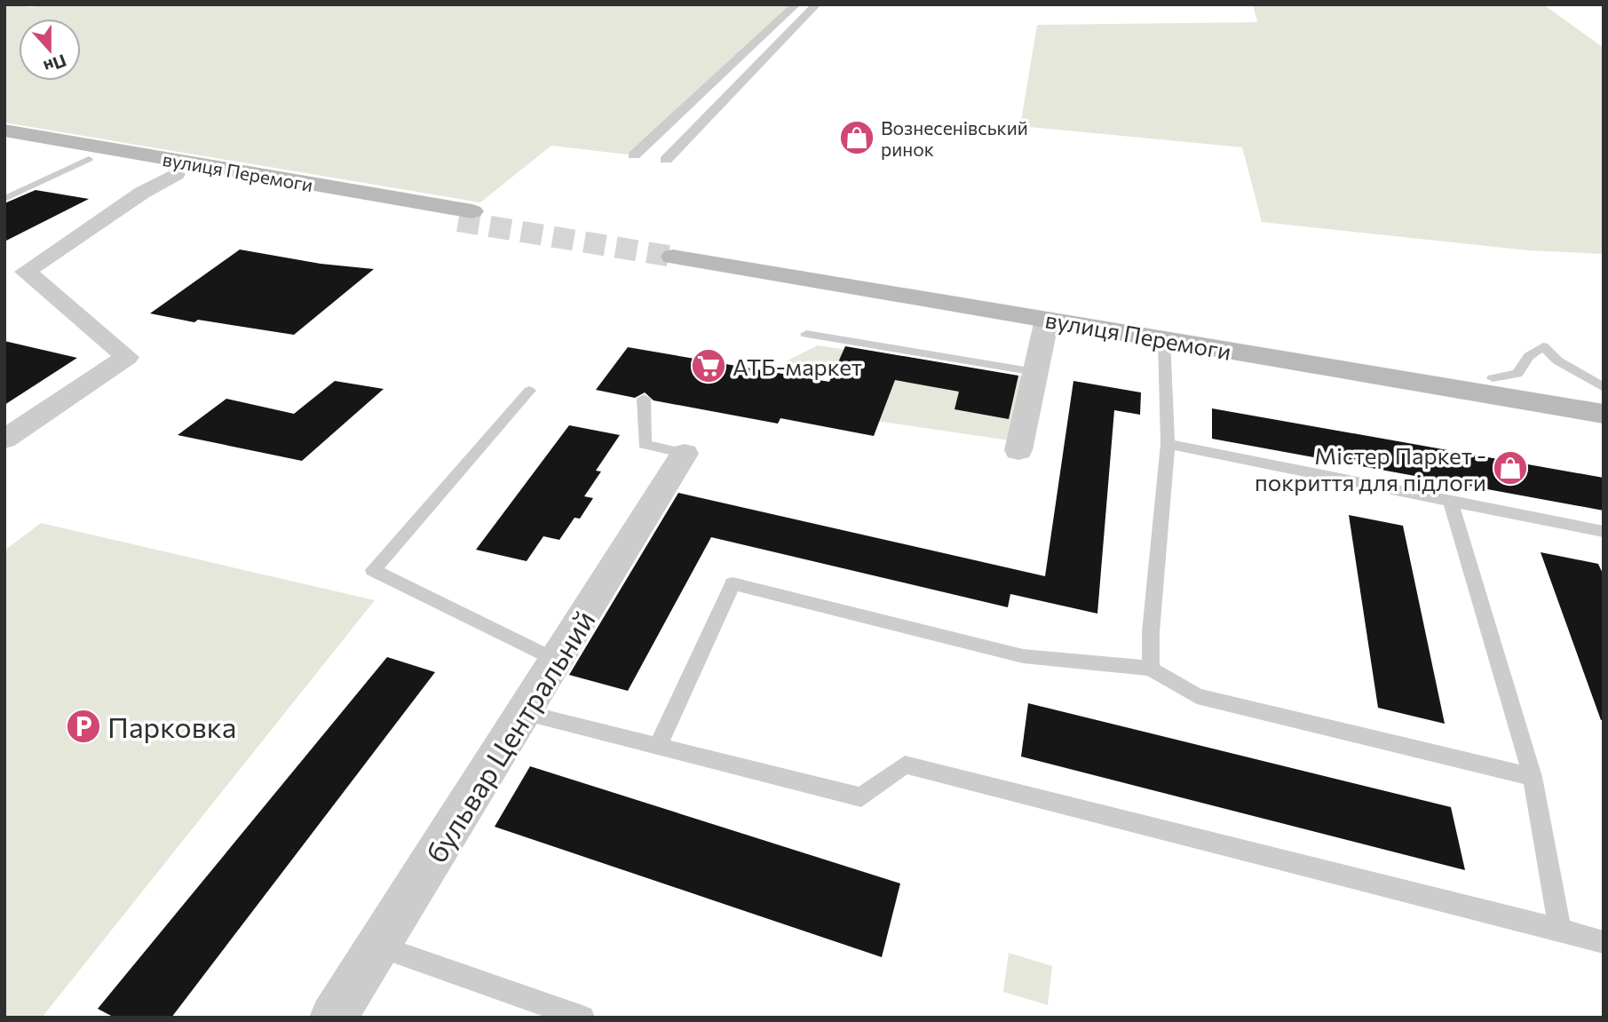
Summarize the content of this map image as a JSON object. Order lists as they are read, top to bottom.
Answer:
{
  "streets": {
    "main road": ["вулиця Перемоги"],
    "street": ["бульвар Центральний"]
  },
  "places": {
    "shop": ["Вознесенівський ринок", "Містер Паркет - покриття для підлоги"],
    "supermarket": ["АТБ-маркет"],
    "parking": ["Парковка"]
  },
  "north": "bottom"
}
